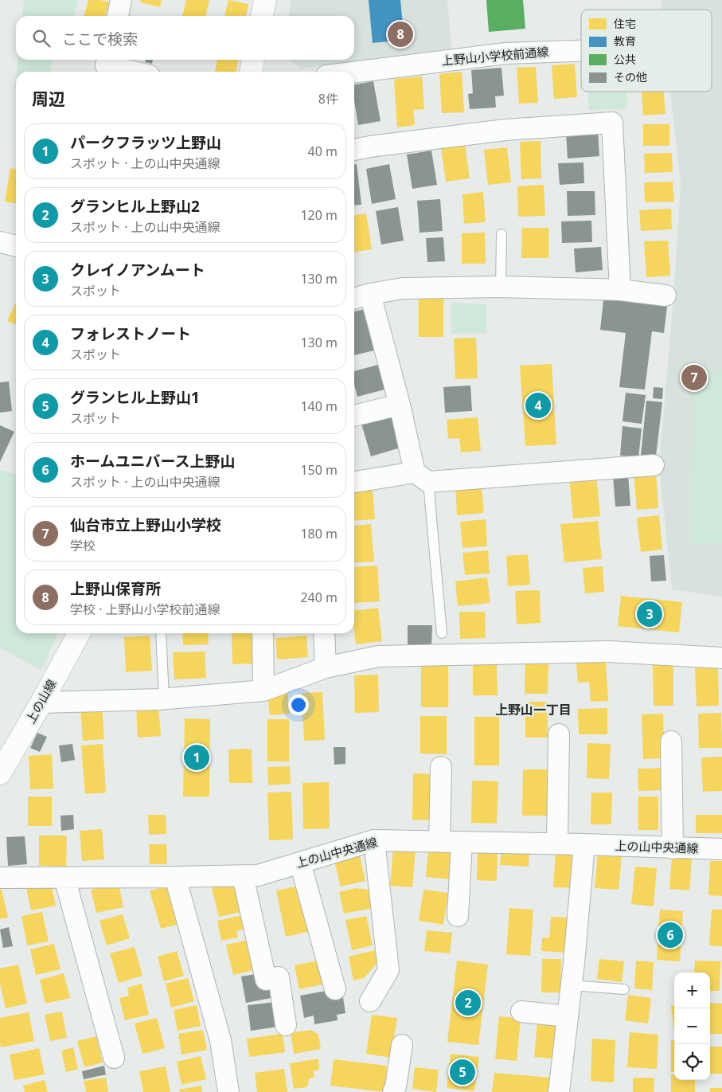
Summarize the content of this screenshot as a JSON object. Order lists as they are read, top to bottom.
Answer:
{
  "streets": {
    "street": ["上野山小学校前通線", "上の山線", "上の山中央通線"]
  },
  "districts": ["上野山一丁目"],
  "legend": [
    "住宅",
    "教育",
    "公共",
    "その他"
  ],
  "page": {
    "search": "ここで検索",
    "pins": [
      "8",
      "7",
      "4",
      "3",
      "1",
      "6",
      "2",
      "5"
    ],
    "heading": ["周辺", "8件"],
    "list": [
      {
        "mark": "1",
        "name": "パークフラッツ上野山",
        "note": "スポット · 上の山中央通線",
        "value": "40 m"
      },
      {
        "mark": "2",
        "name": "グランヒル上野山2",
        "note": "スポット · 上の山中央通線",
        "value": "120 m"
      },
      {
        "mark": "3",
        "name": "クレイノアンムート",
        "note": "スポット",
        "value": "130 m"
      },
      {
        "mark": "4",
        "name": "フォレストノート",
        "note": "スポット",
        "value": "130 m"
      },
      {
        "mark": "5",
        "name": "グランヒル上野山1",
        "note": "スポット",
        "value": "140 m"
      },
      {
        "mark": "6",
        "name": "ホームユニバース上野山",
        "note": "スポット · 上の山中央通線",
        "value": "150 m"
      },
      {
        "mark": "7",
        "name": "仙台市立上野山小学校",
        "note": "学校",
        "value": "180 m"
      },
      {
        "mark": "8",
        "name": "上野山保育所",
        "note": "学校 · 上野山小学校前通線",
        "value": "240 m"
      }
    ],
    "map_buttons": ["+", "−"]
  }
}
